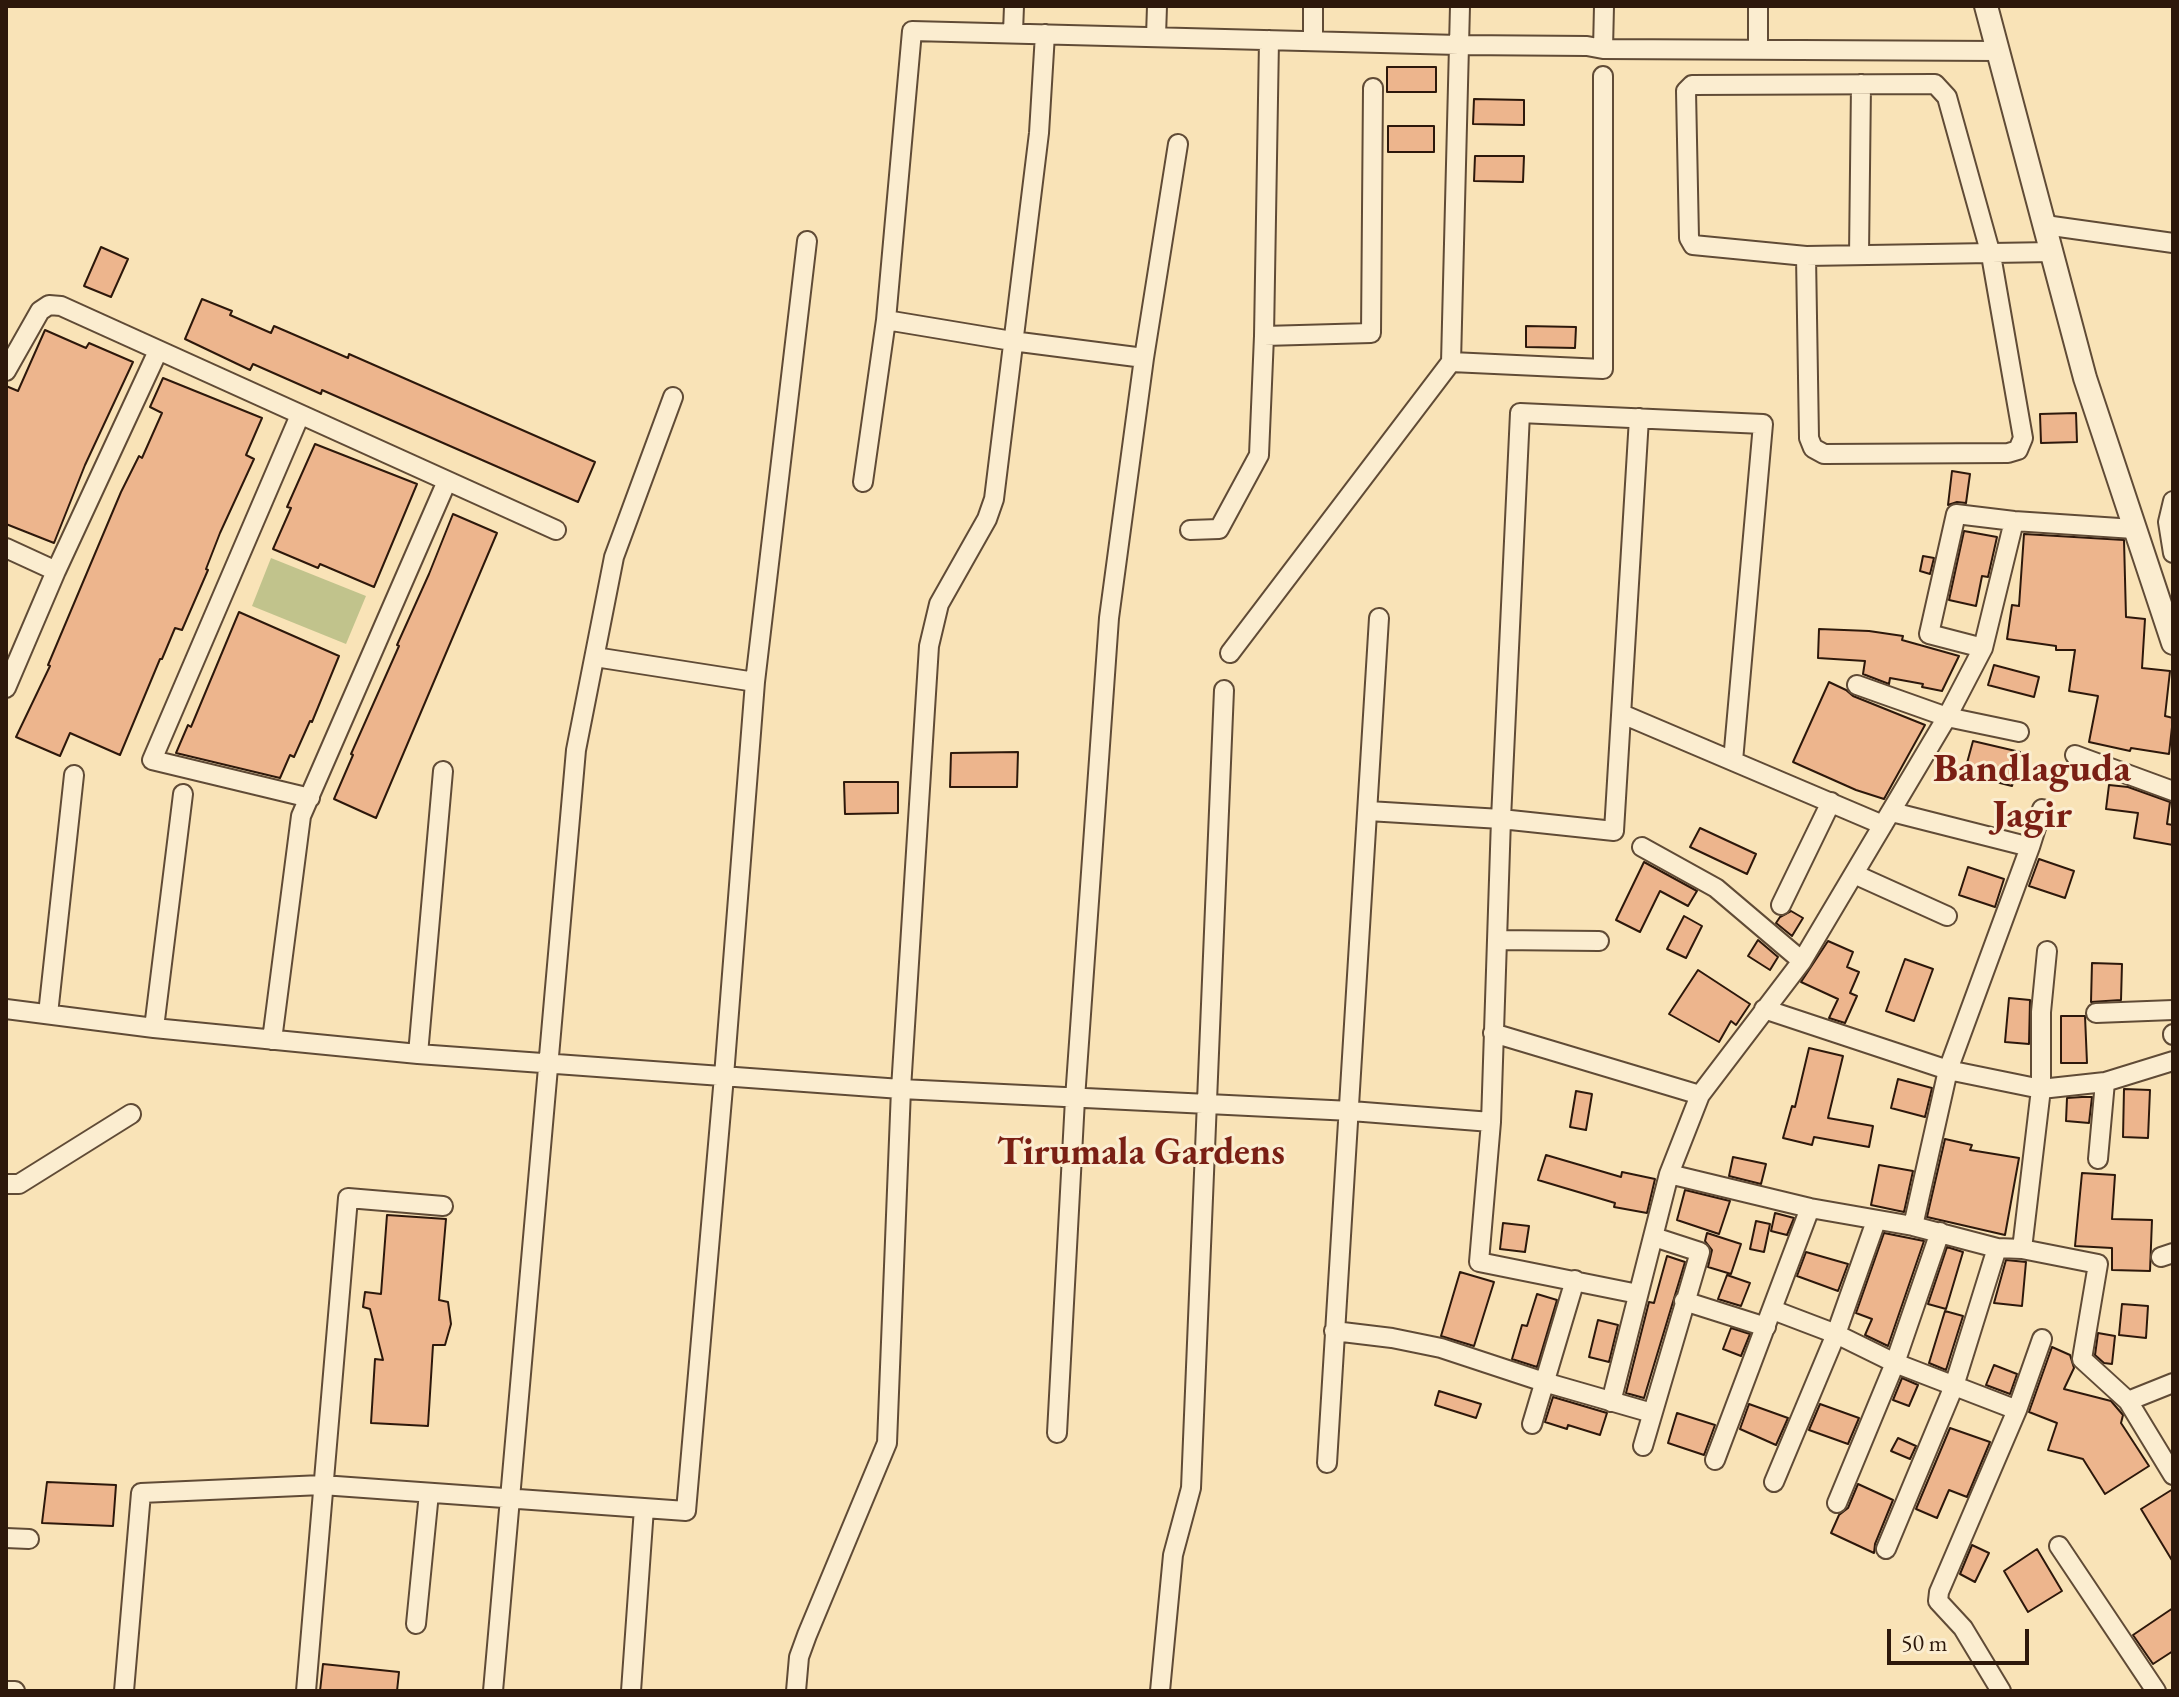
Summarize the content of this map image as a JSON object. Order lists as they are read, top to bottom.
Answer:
{
  "districts": ["Bandlaguda Jagir", "Tirumala Gardens"],
  "scale_bar": "50 m"
}
